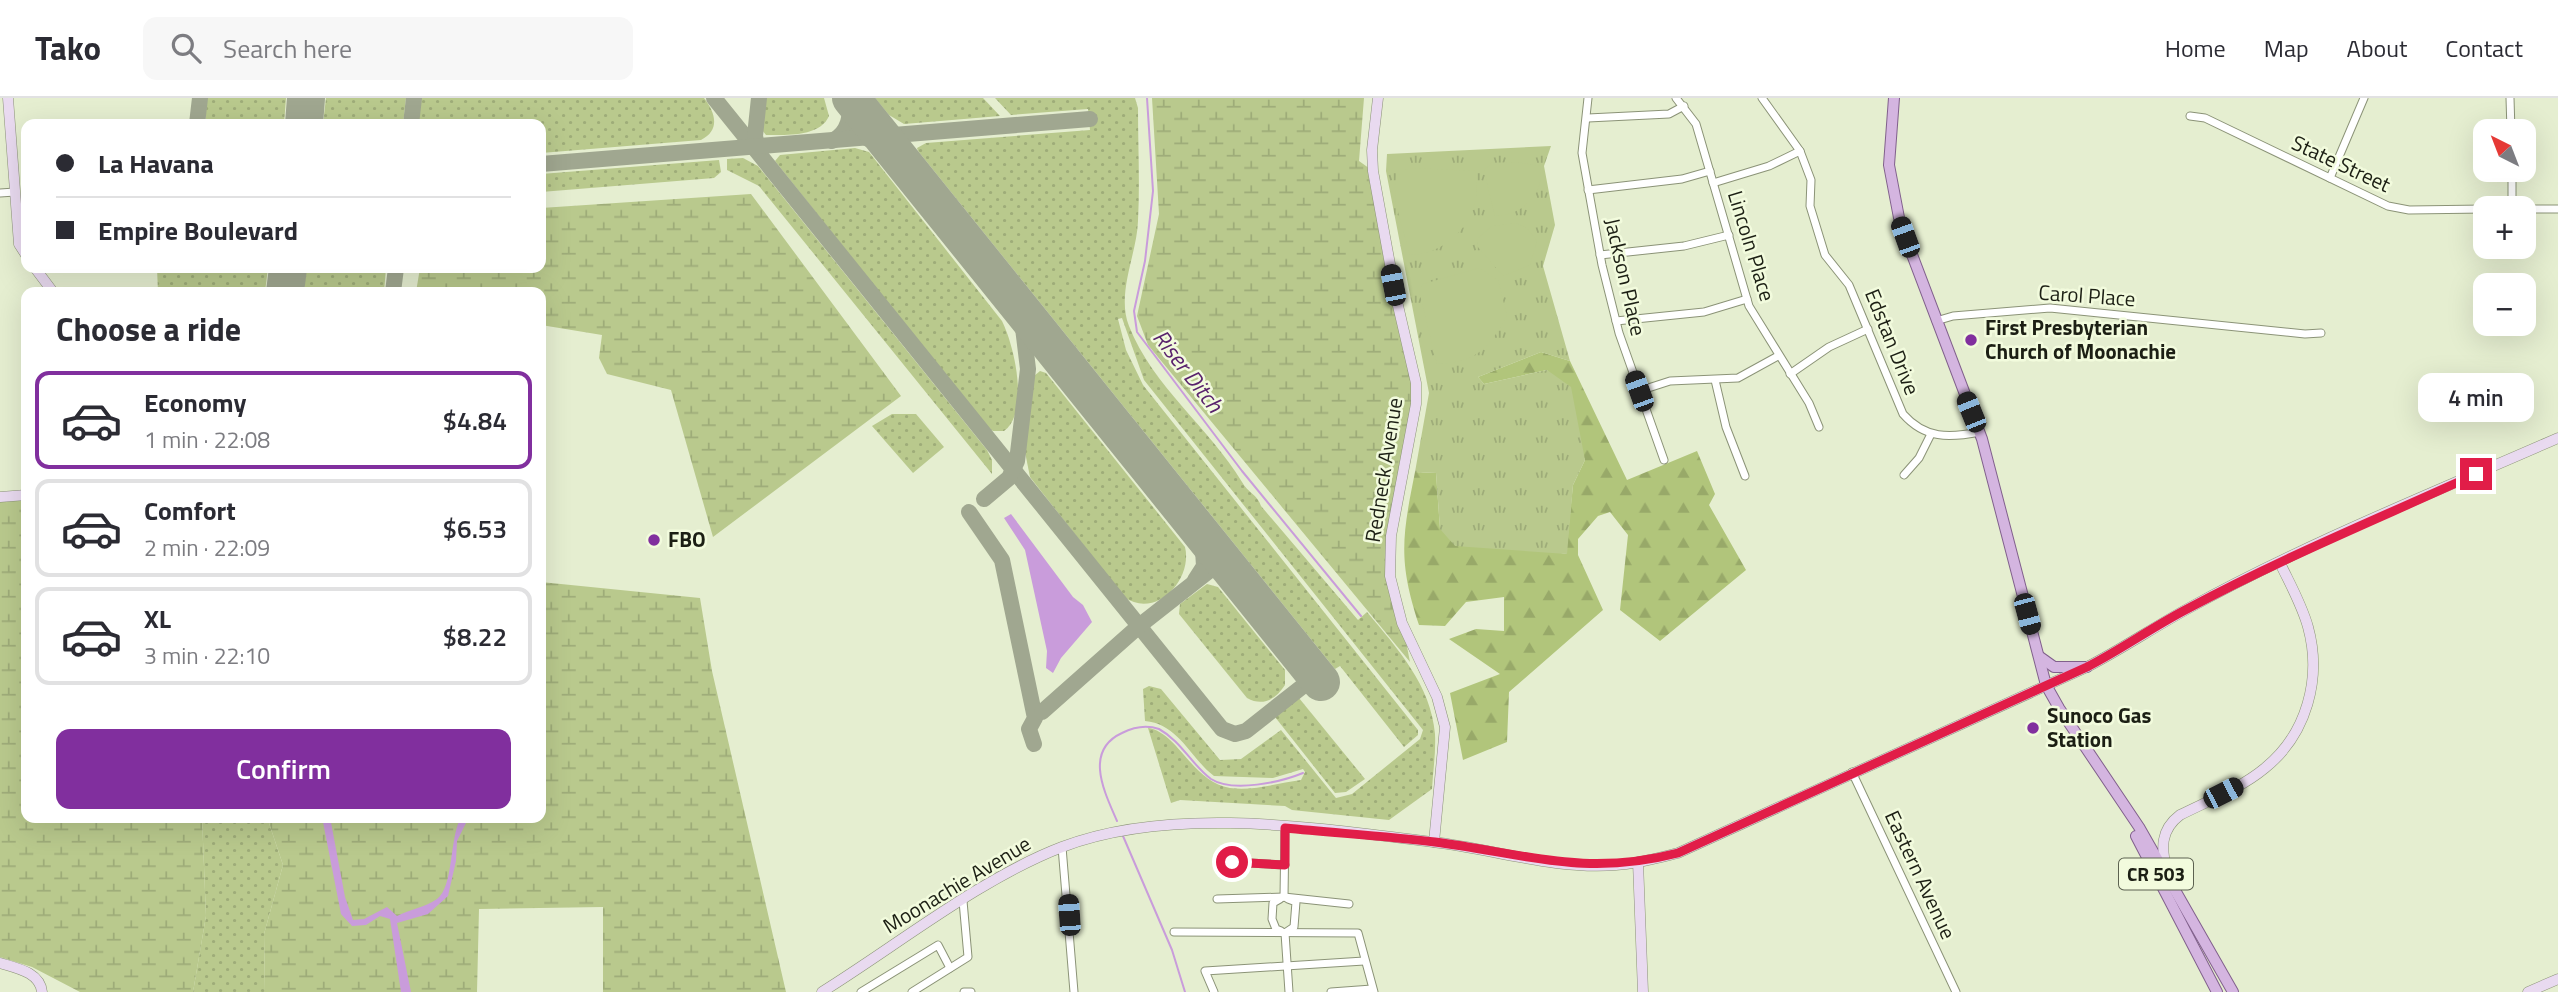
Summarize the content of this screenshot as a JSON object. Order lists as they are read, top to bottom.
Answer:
{
  "streets": {
    "main road": ["Redneck Avenue", "CR 503", "Moonachie Avenue"],
    "street": [
      "State Street",
      "Lincoln Place",
      "Jackson Place",
      "Carol Place",
      "Edstan Drive",
      "Eastern Avenue"
    ]
  },
  "crossings": [
    ["Carol Place", "CR 503"],
    ["Redneck Avenue", "Moonachie Avenue"],
    ["CR 503", "Moonachie Avenue"],
    ["Eastern Avenue", "Moonachie Avenue"]
  ],
  "water": ["Riser Ditch"],
  "places": ["First Presbyterian Church of Moonachie", "FBO", "Sunoco Gas Station"],
  "north": "top left",
  "page": {
    "header": "Tako",
    "search": "Search here",
    "nav": [
      "Home",
      "Map",
      "About",
      "Contact"
    ],
    "map_buttons": ["+", "−"],
    "banner": ["La Havana", "Empire Boulevard"],
    "heading": "Choose a ride",
    "list": [
      {
        "name": "Economy",
        "note": "1 min · 22:08",
        "value": "$4.84"
      },
      {
        "name": "Comfort",
        "note": "2 min · 22:09",
        "value": "$6.53"
      },
      {
        "name": "XL",
        "note": "3 min · 22:10",
        "value": "$8.22"
      }
    ],
    "bubble": "4 min",
    "buttons": "Confirm"
  }
}
